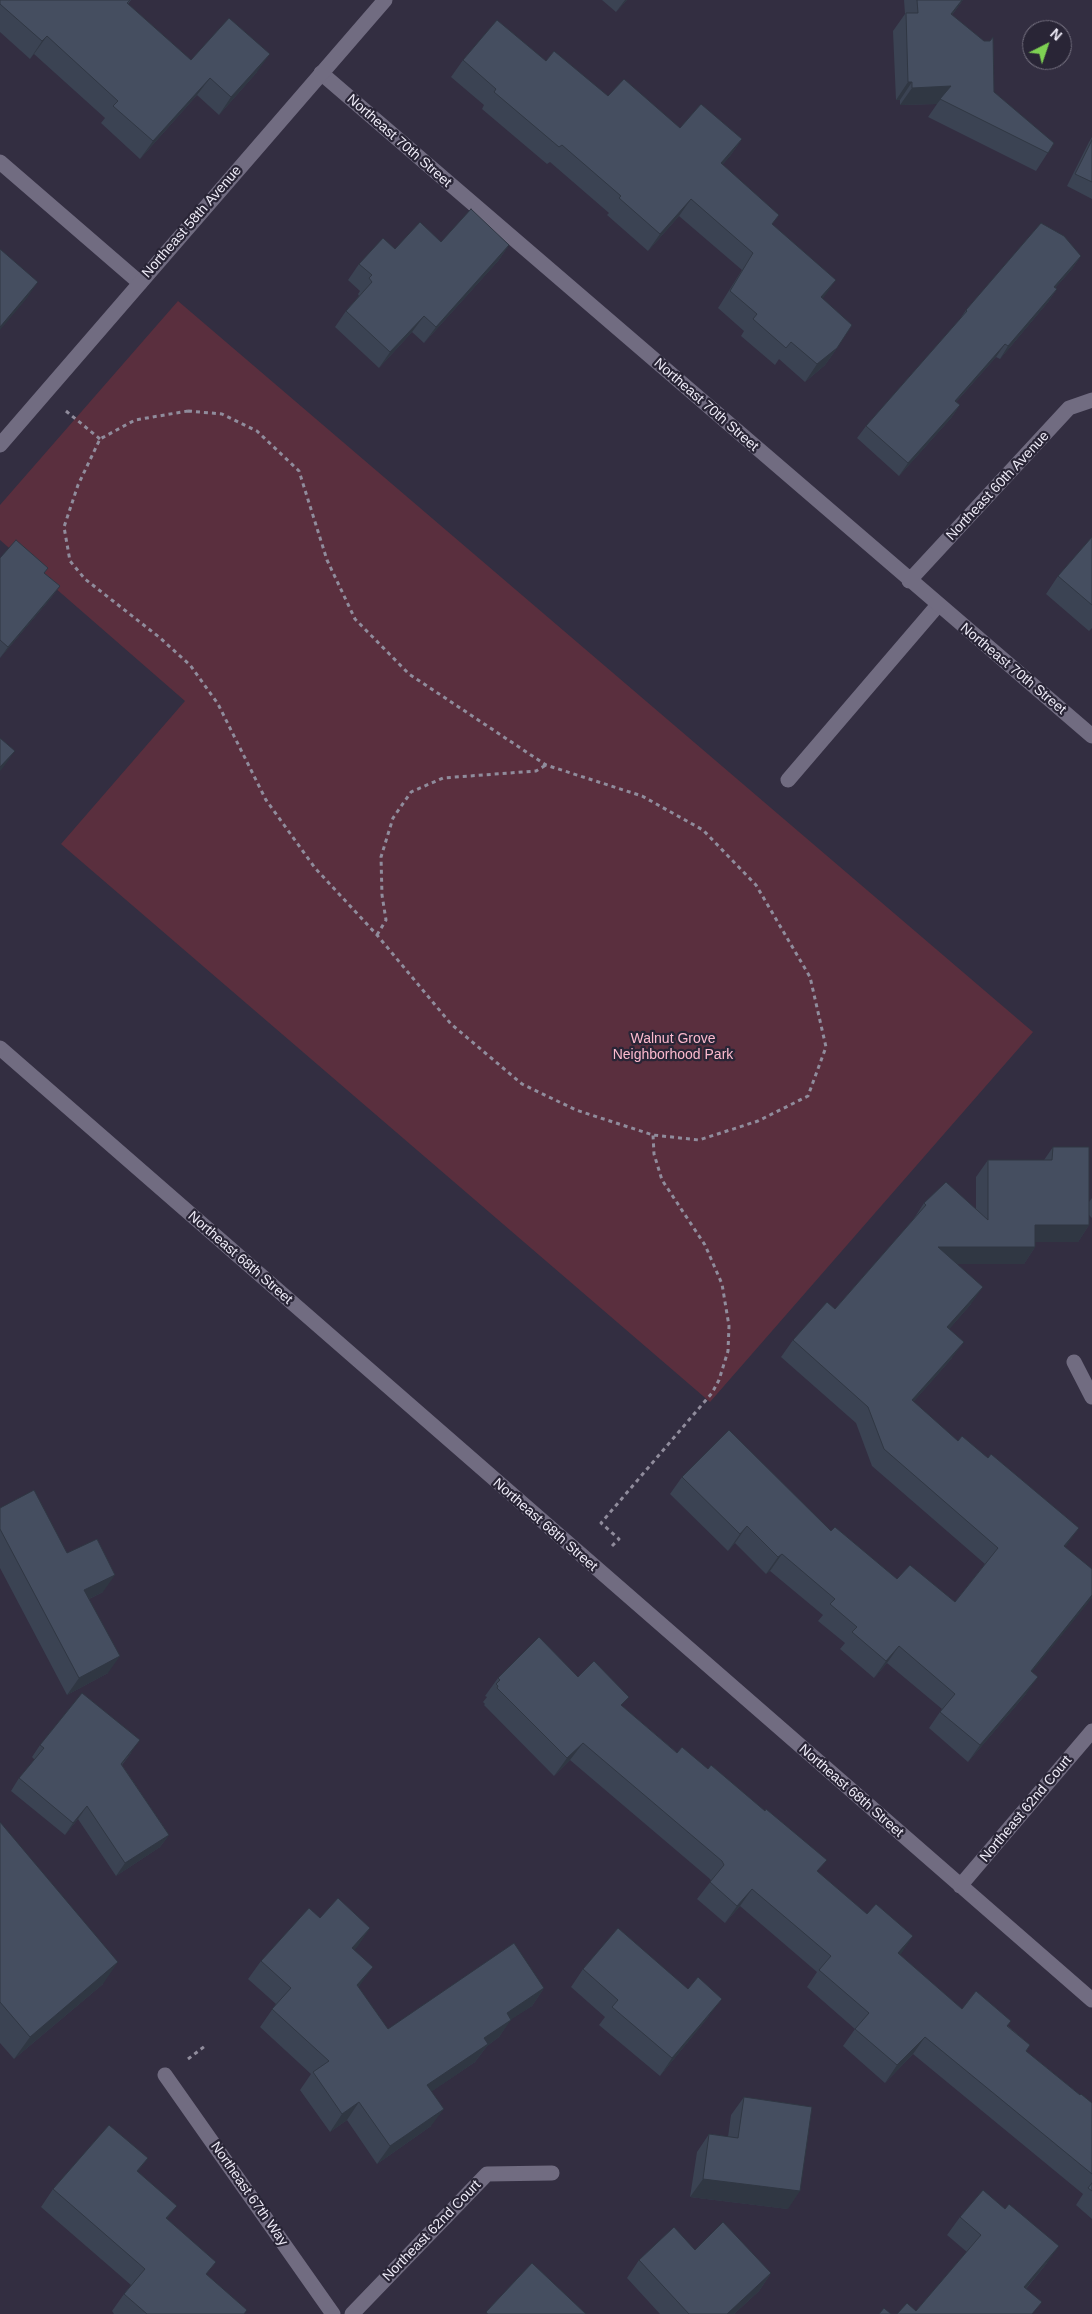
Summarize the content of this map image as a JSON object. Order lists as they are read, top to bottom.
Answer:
{
  "streets": {
    "street": [
      "Northeast 70th Street",
      "Northeast 58th Avenue",
      "Northeast 60th Avenue",
      "Northeast 68th Street",
      "Northeast 62nd Court",
      "Northeast 67th Way"
    ]
  },
  "crossings": [
    ["Northeast 70th Street", "Northeast 58th Avenue"],
    ["Northeast 70th Street", "Northeast 60th Avenue"],
    ["Northeast 68th Street", "Northeast 62nd Court"]
  ],
  "parks": ["Walnut Grove Neighborhood Park"],
  "north": "top right"
}
